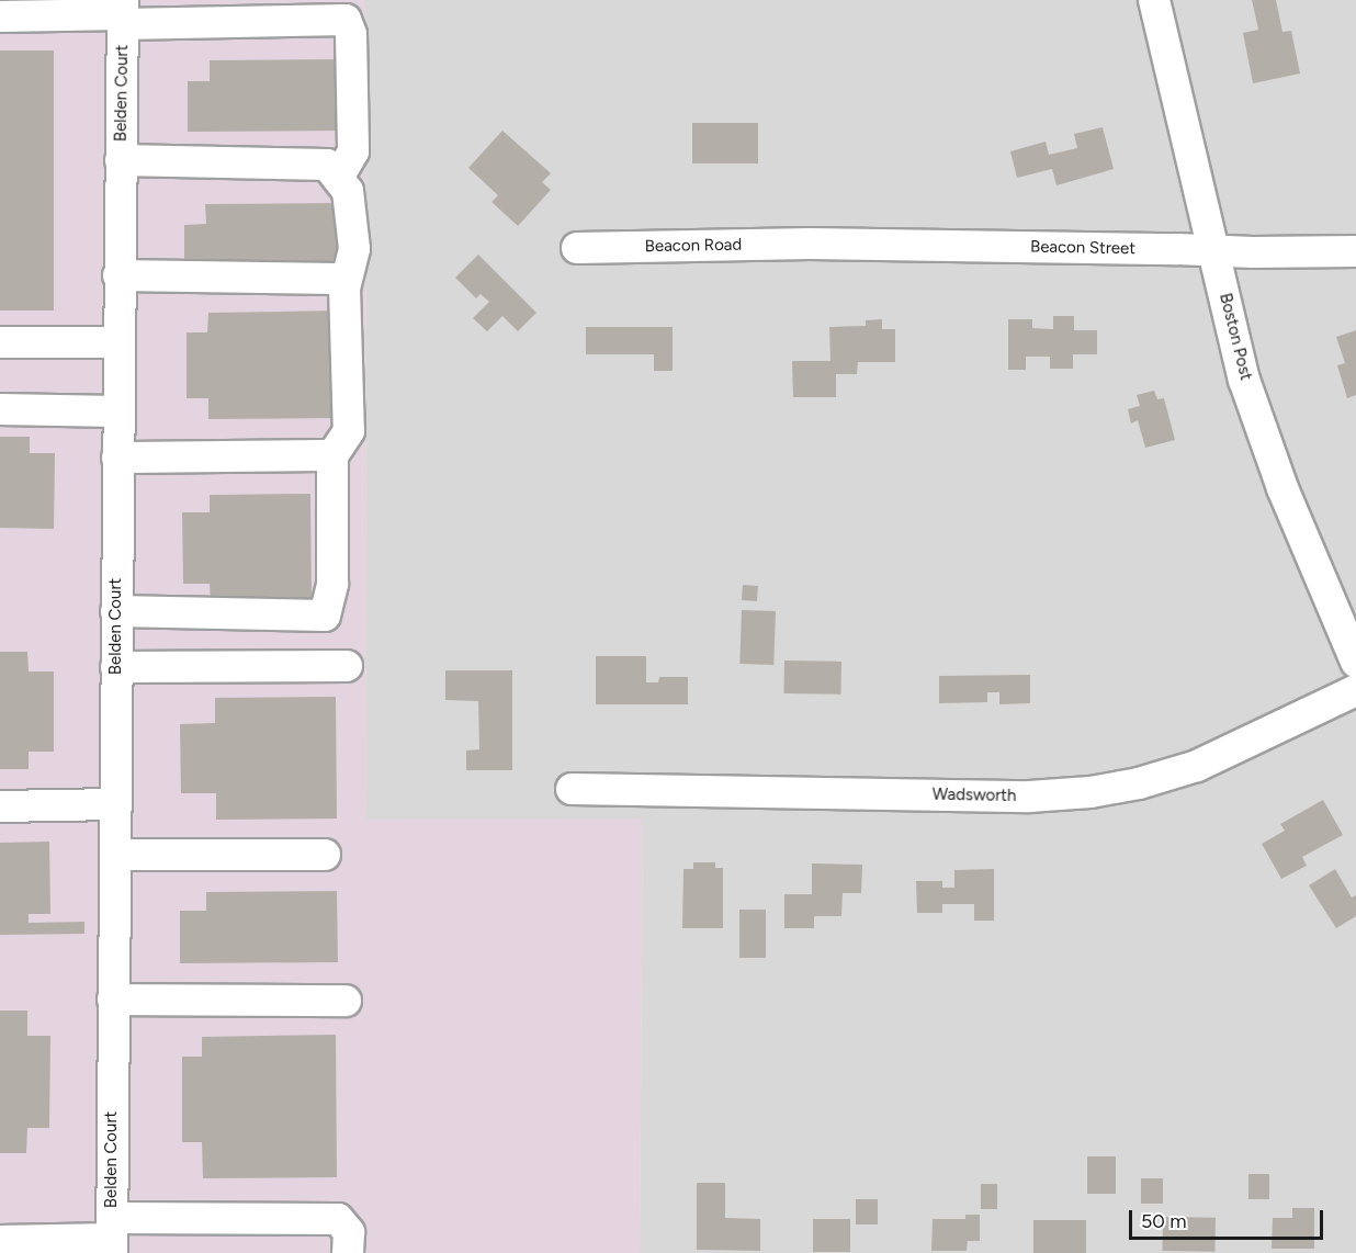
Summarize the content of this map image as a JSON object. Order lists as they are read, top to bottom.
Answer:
{
  "streets": {
    "street": [
      "Belden Court",
      "Beacon Road",
      "Beacon Street",
      "Boston Post",
      "Wadsworth"
    ]
  },
  "crossings": [
    ["Beacon Road", "Beacon Street"],
    ["Beacon Street", "Boston Post"]
  ],
  "scale_bar": "50 m"
}
